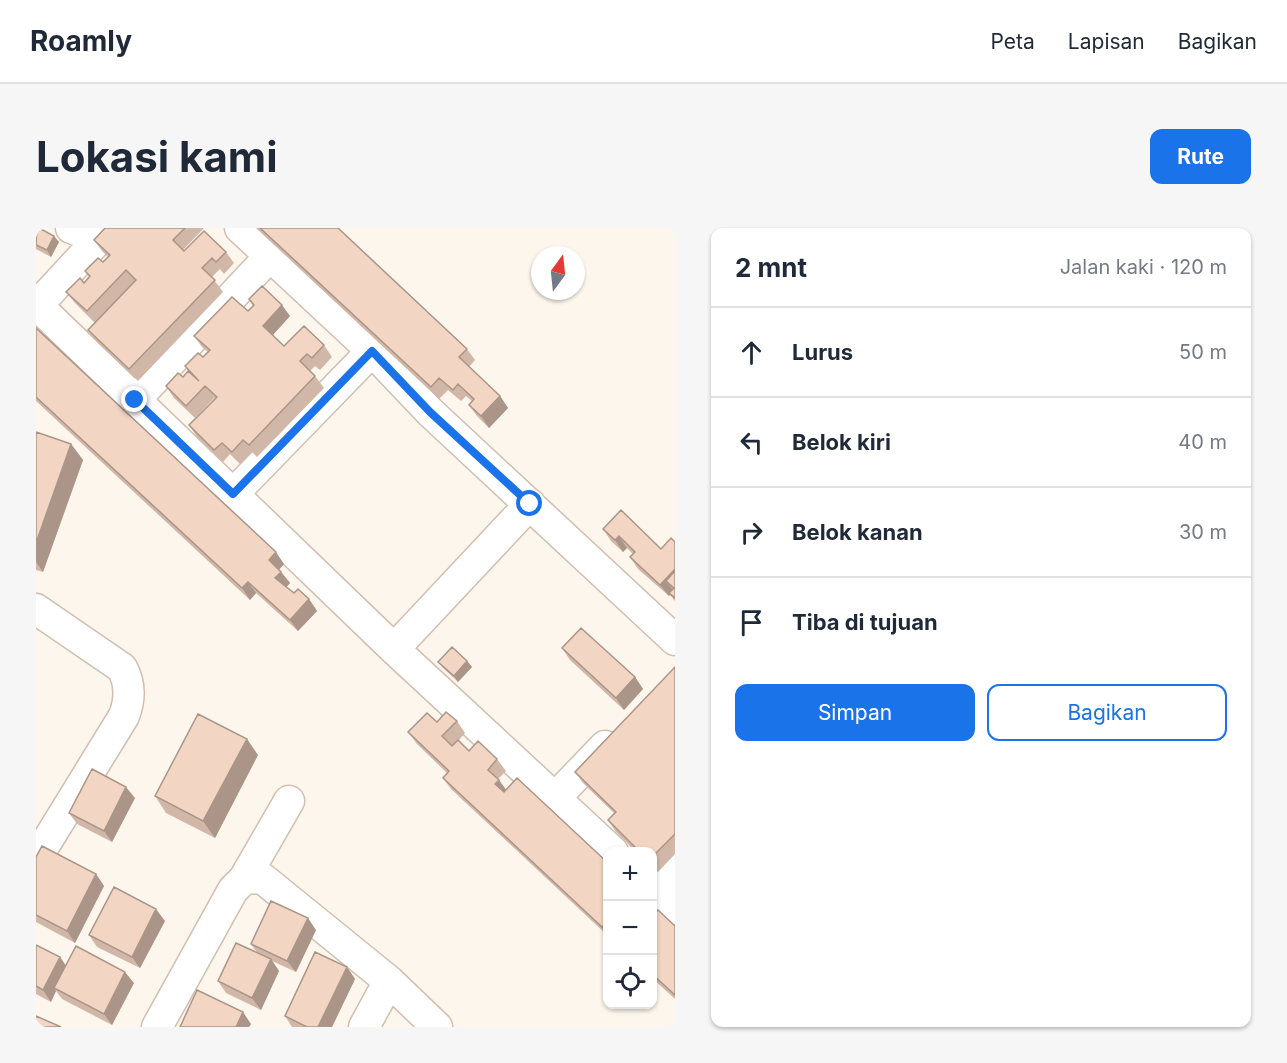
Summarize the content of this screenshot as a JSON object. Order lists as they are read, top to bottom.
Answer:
{
  "north": "top",
  "page": {
    "header": "Roamly",
    "nav": ["Peta", "Lapisan", "Bagikan"],
    "buttons": [
      "Rute",
      ["Simpan", "Bagikan"]
    ],
    "title": "Lokasi kami",
    "heading": ["2 mnt", "Jalan kaki · 120 m"],
    "list": [
      ["Lurus", "50 m"],
      ["Belok kiri", "40 m"],
      ["Belok kanan", "30 m"],
      "Tiba di tujuan"
    ],
    "map_buttons": ["+", "−"]
  }
}
